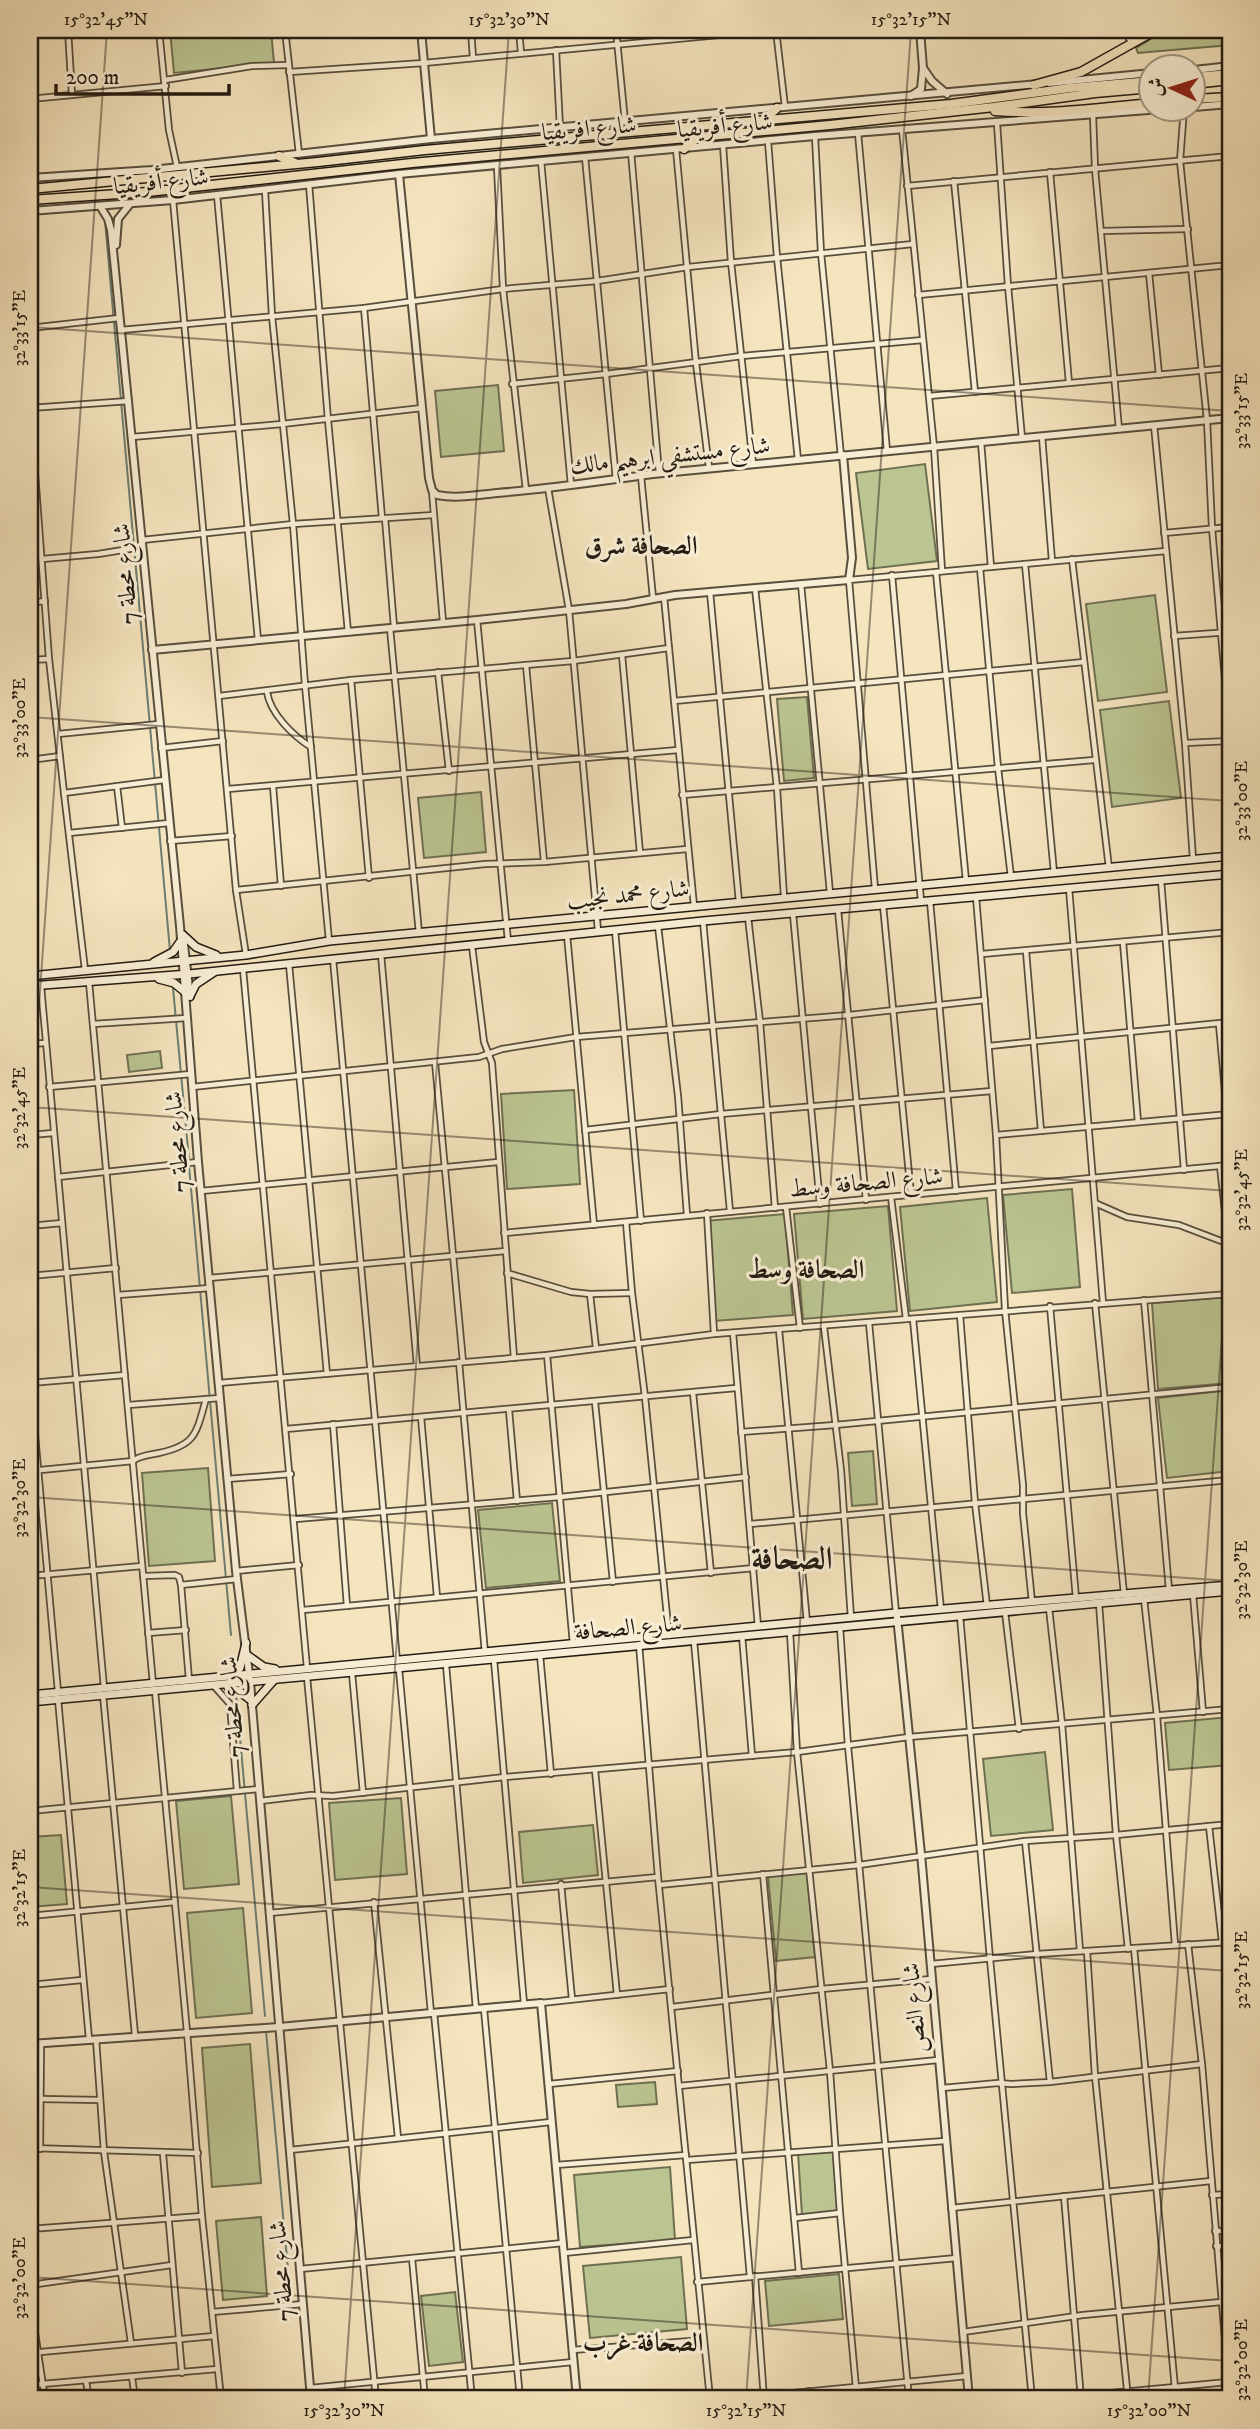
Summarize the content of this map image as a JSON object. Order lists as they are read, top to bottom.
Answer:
{
  "streets": {
    "highway": ["شارع افريقيا"],
    "main road": ["شارع محمد نجيب", "شارع الصحافة"],
    "street": [
      "شارع أفريقيا",
      "شارع مستشفي ابرهيم مالك",
      "شارع محطة 7",
      "شارع الصحافة وسط",
      "شارع النص"
    ]
  },
  "crossings": [
    ["شارع محطة 7", "شارع محمد نجيب"],
    ["شارع محطة 7", "شارع الصحافة"],
    ["شارع الصحافة", "شارع النص"]
  ],
  "districts": [
    "الصحافة شرق",
    "الصحافة وسط",
    "الصحافة",
    "الصحافة غرب"
  ],
  "scale_bar": "200 m",
  "north": "left",
  "coordinates": [
    "15°32'45\"N",
    "15°32'30\"N",
    "15°32'15\"N",
    "32°33'15\"E",
    "32°33'00\"E",
    "32°32'45\"E",
    "32°32'30\"E",
    "32°32'15\"E",
    "32°32'00\"E",
    "15°32'00\"N"
  ]
}
